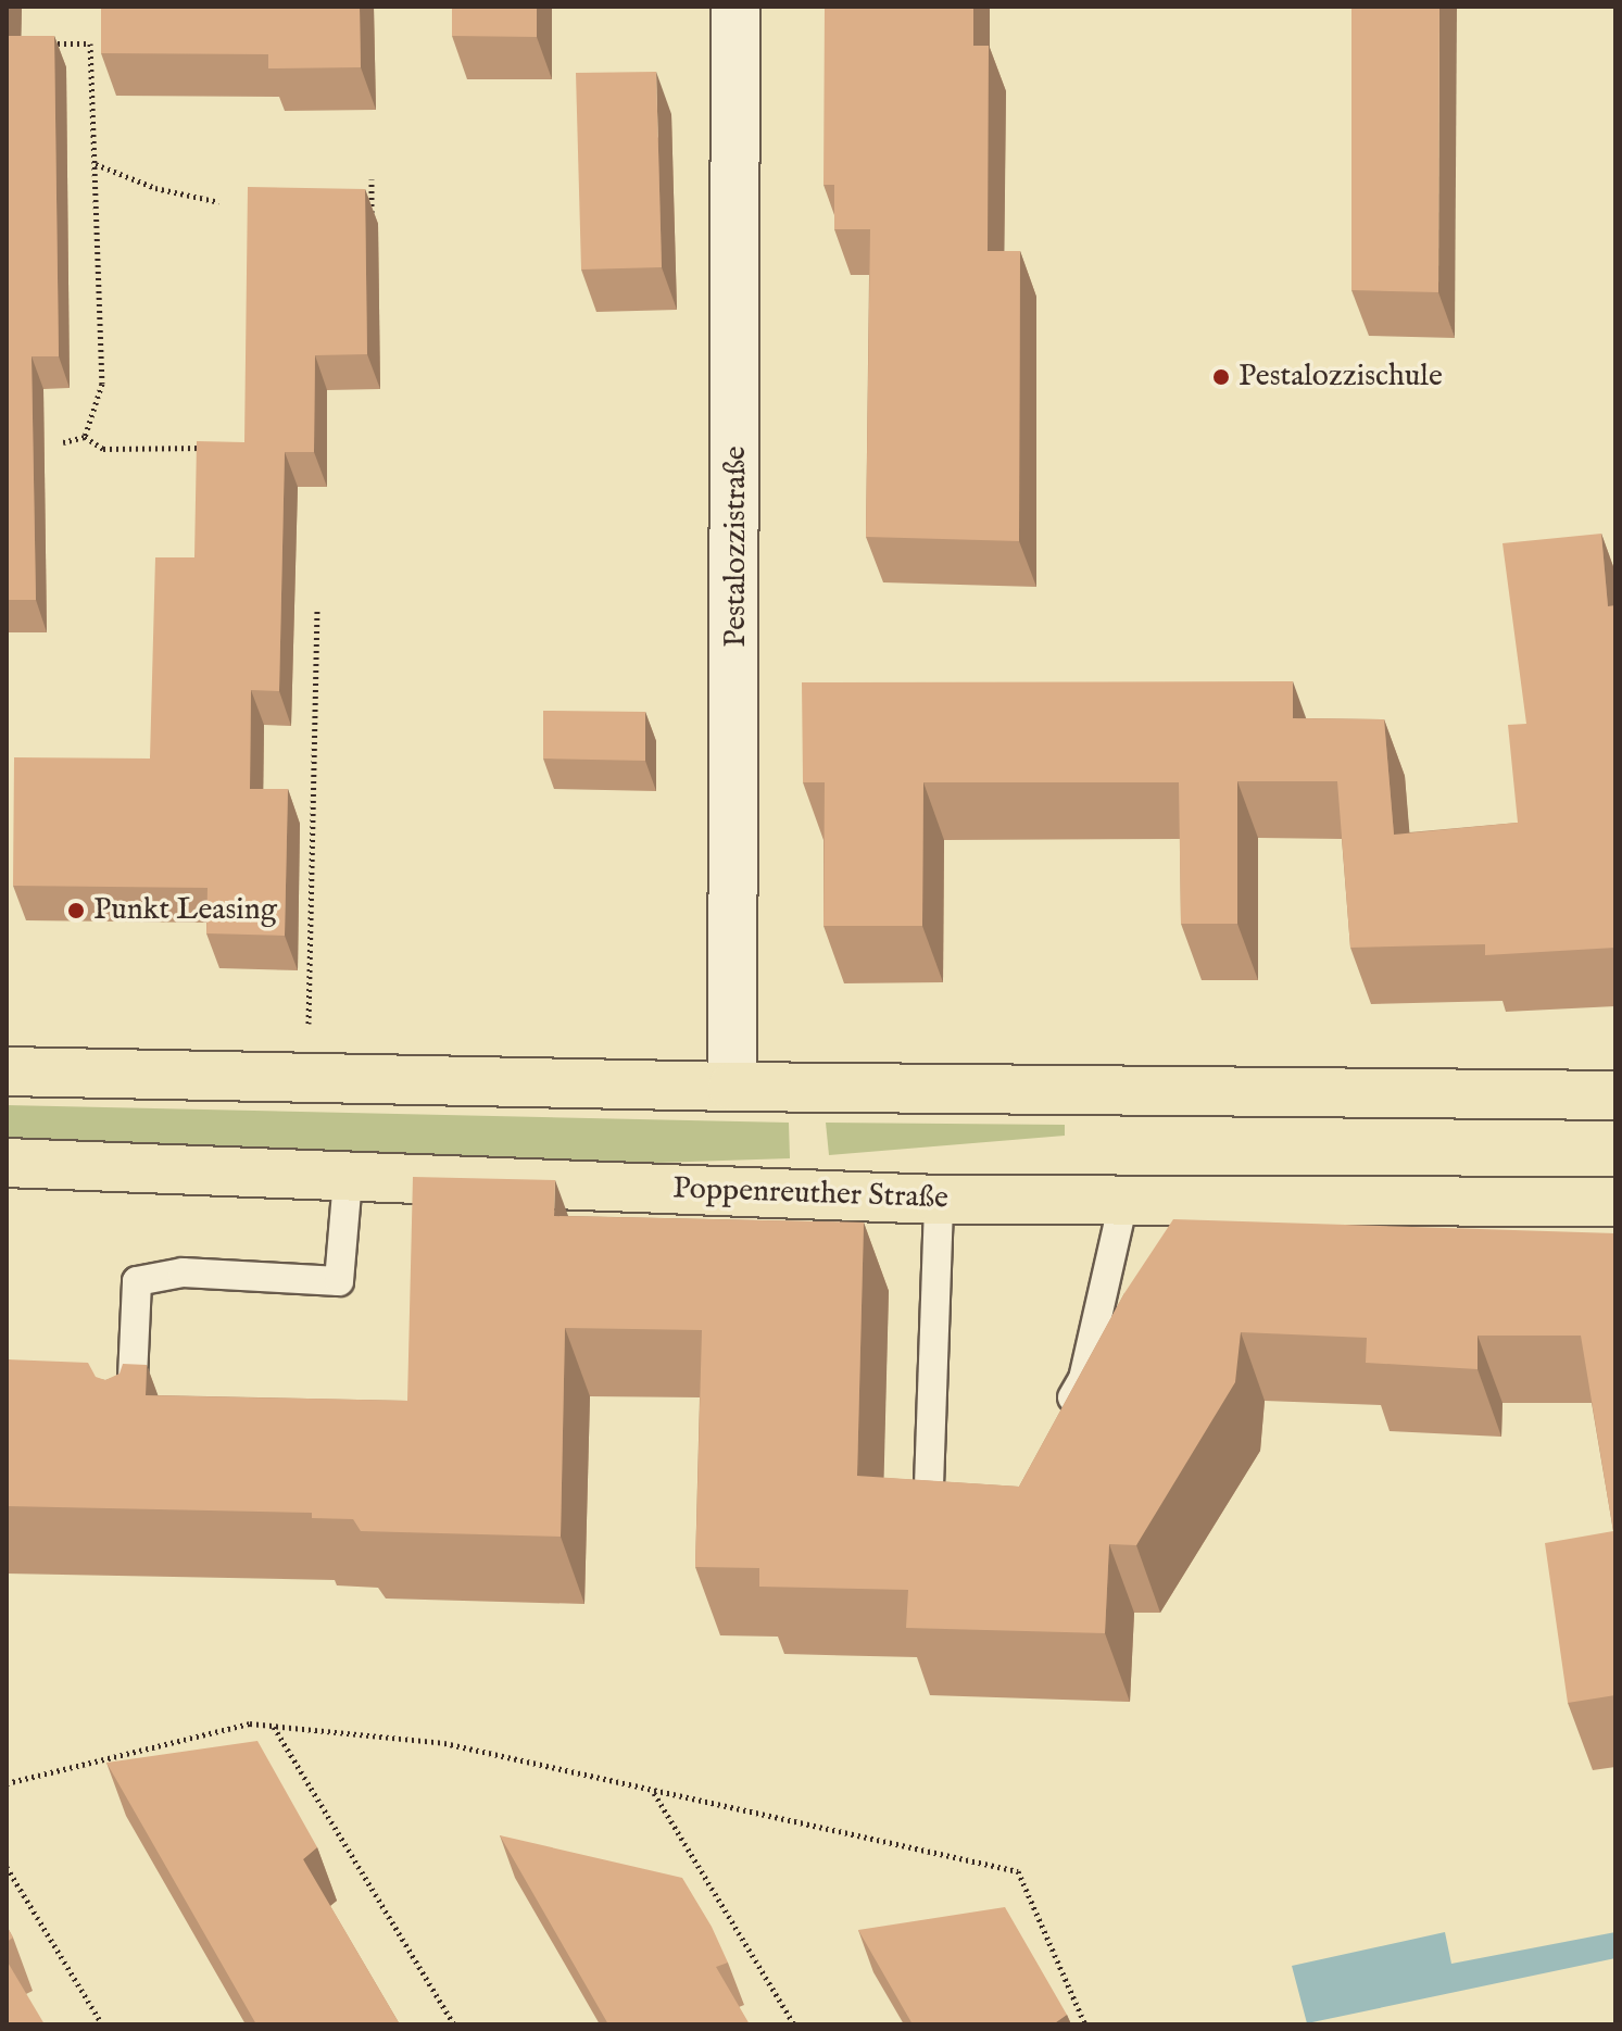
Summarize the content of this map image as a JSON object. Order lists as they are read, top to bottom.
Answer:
{
  "streets": {
    "main road": ["Poppenreuther Straße"],
    "street": ["Pestalozzistraße"]
  },
  "places": ["Pestalozzischule", "Punkt Leasing"]
}
